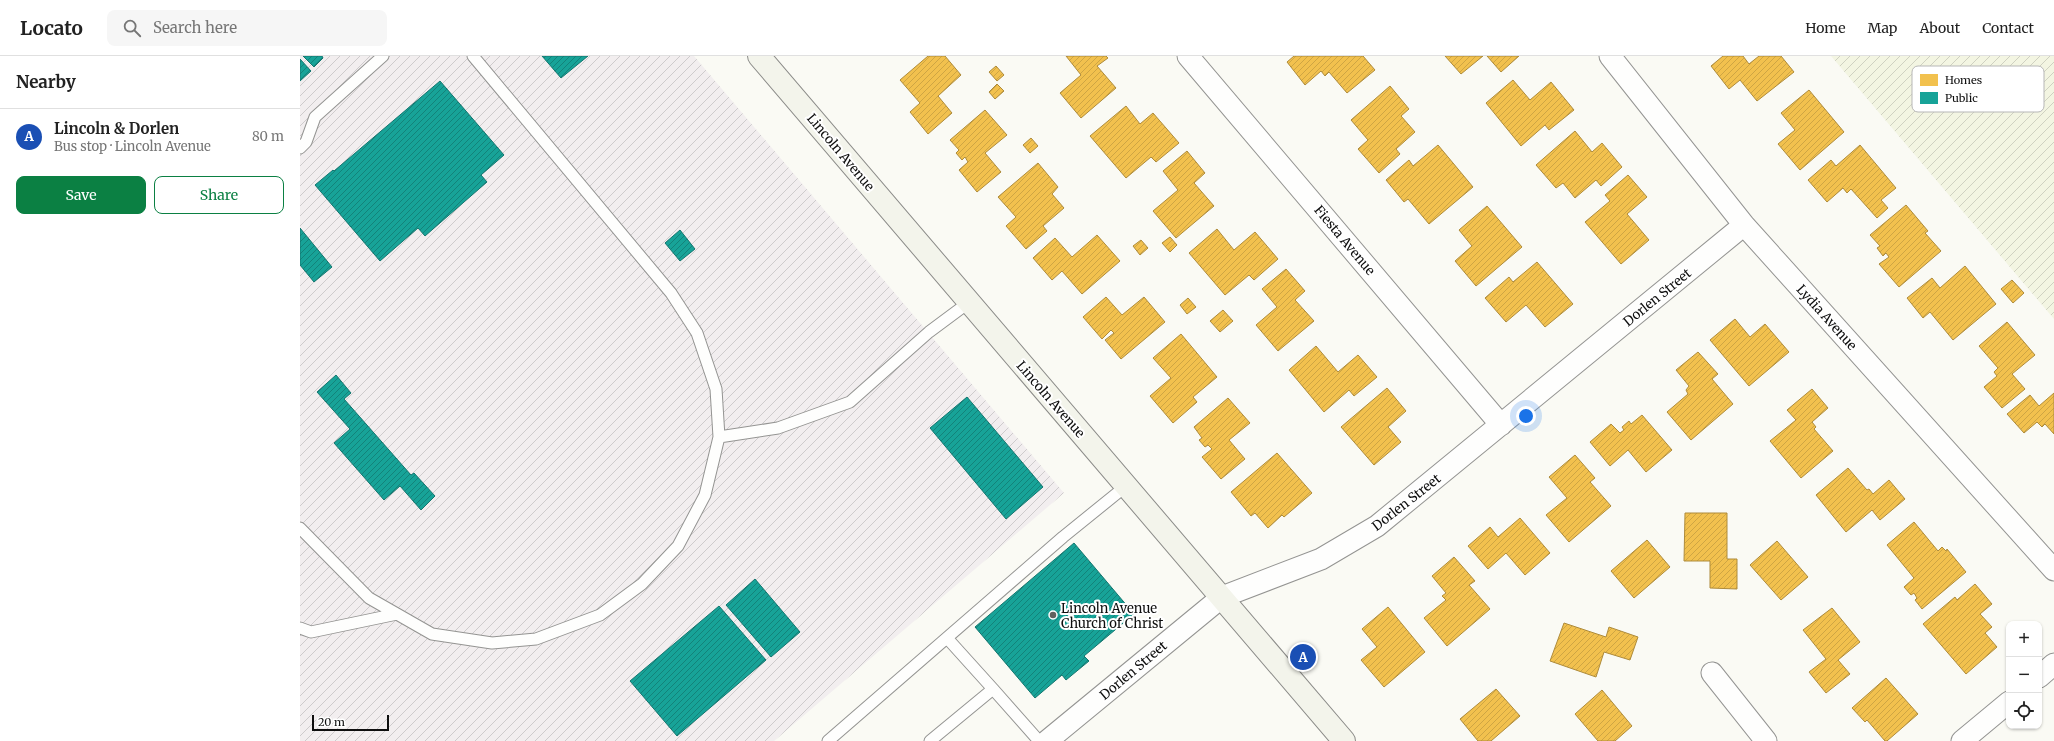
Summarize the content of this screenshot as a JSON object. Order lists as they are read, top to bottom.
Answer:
{
  "streets": {
    "street": [
      "Lincoln Avenue",
      "Fiesta Avenue",
      "Dorlen Street",
      "Lydia Avenue"
    ]
  },
  "crossings": [
    ["Lincoln Avenue", "Dorlen Street"],
    ["Fiesta Avenue", "Dorlen Street"],
    ["Dorlen Street", "Lydia Avenue"]
  ],
  "places": ["Lincoln Avenue Church of Christ"],
  "legend": ["Homes", "Public"],
  "scale_bar": "20 m",
  "page": {
    "header": "Locato",
    "search": "Search here",
    "nav": [
      "Home",
      "Map",
      "About",
      "Contact"
    ],
    "heading": "Nearby",
    "list": [
      {
        "mark": "A",
        "name": "Lincoln & Dorlen",
        "note": "Bus stop · Lincoln Avenue",
        "value": "80 m"
      }
    ],
    "buttons": ["Save", "Share"],
    "map_buttons": ["+", "−"],
    "pins": "A",
    "scale": "20 m"
  }
}
